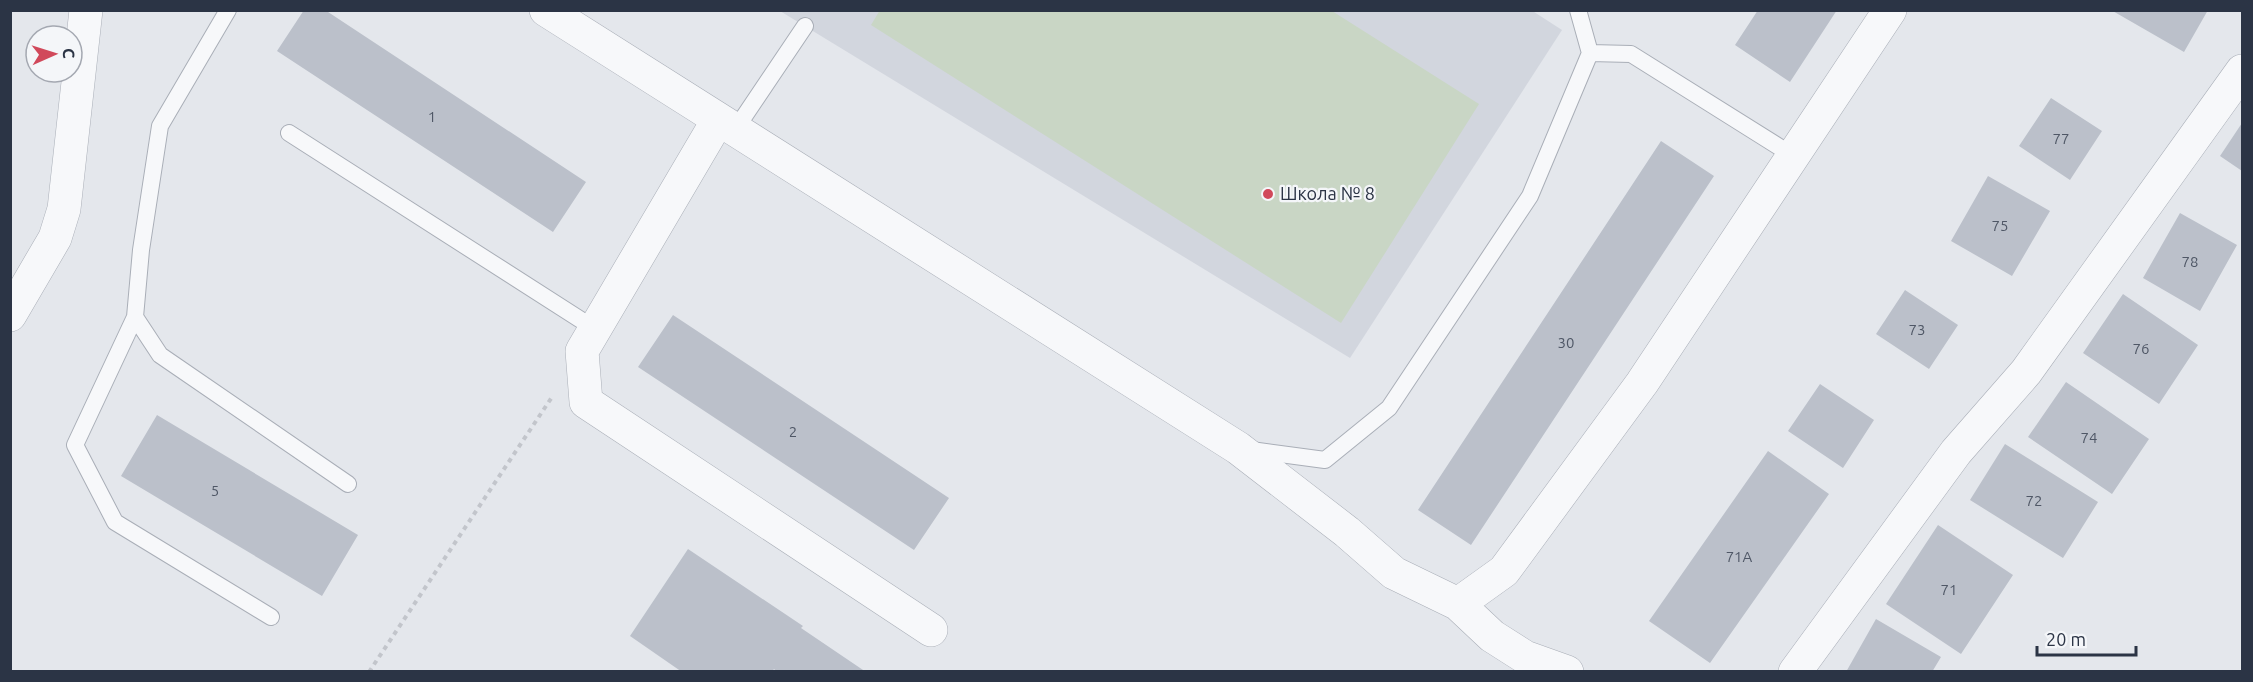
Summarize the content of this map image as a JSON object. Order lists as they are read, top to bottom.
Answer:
{
  "places": ["Школа № 8"],
  "house_numbers": [
    "1",
    "77",
    "75",
    "78",
    "73",
    "30",
    "76",
    "2",
    "74",
    "5",
    "72",
    "71А",
    "71"
  ],
  "scale_bar": "20 m",
  "north": "right"
}
